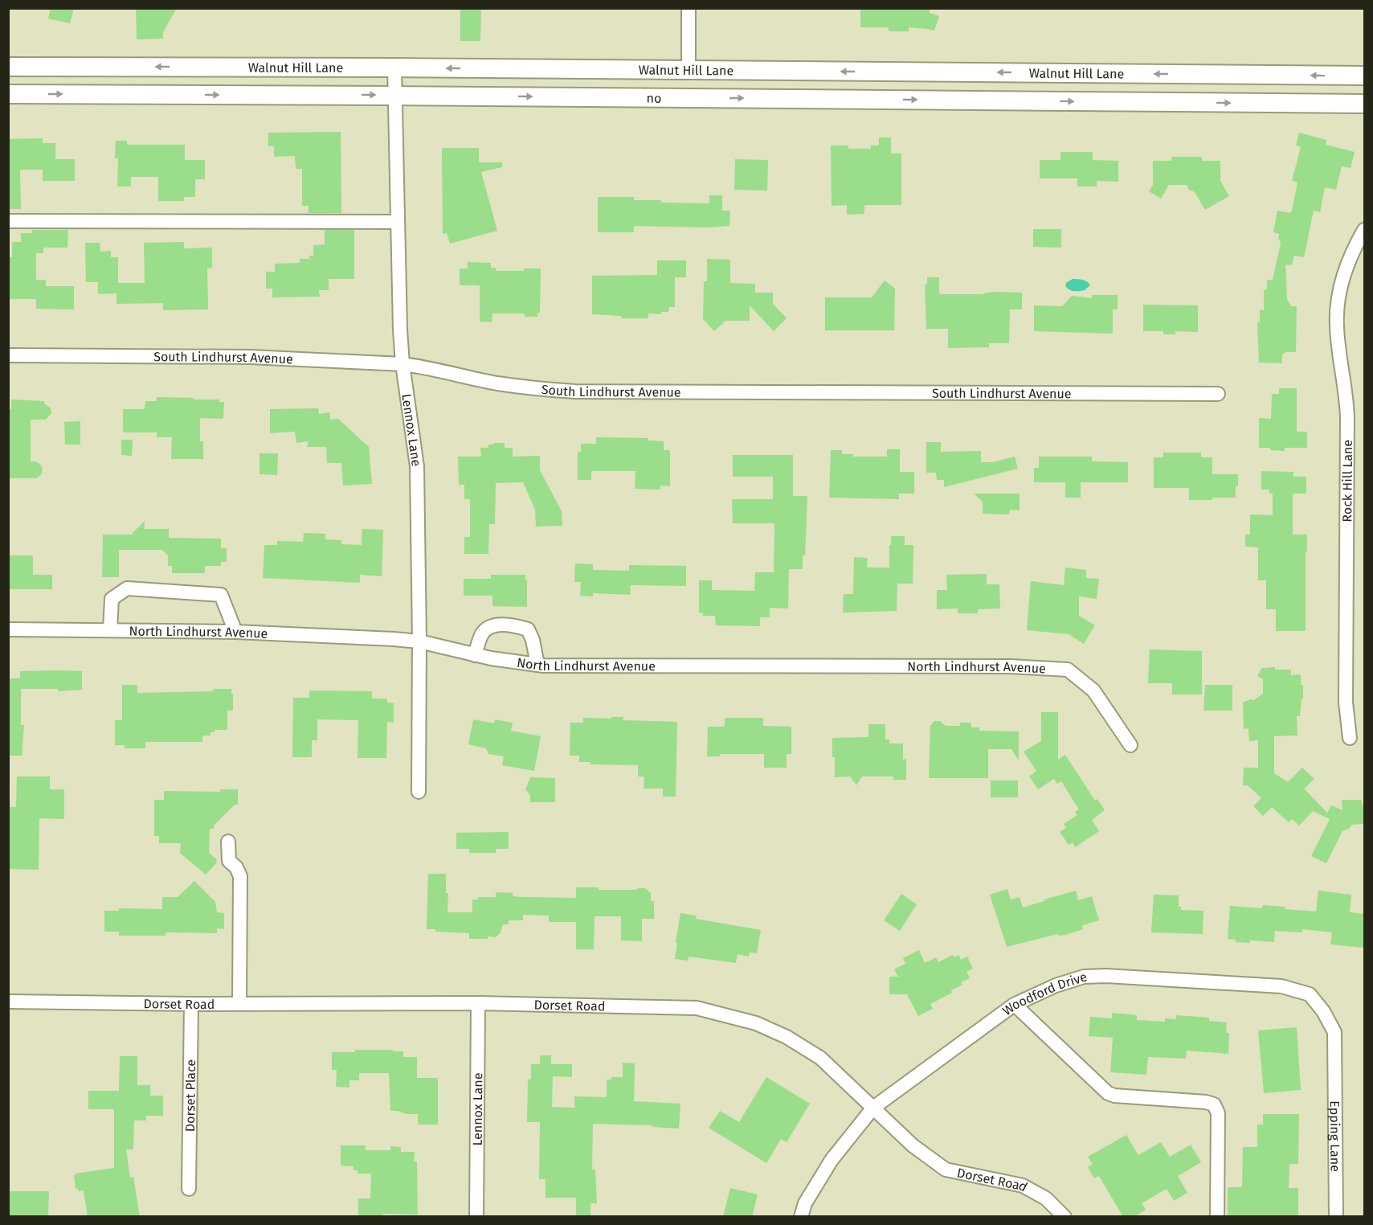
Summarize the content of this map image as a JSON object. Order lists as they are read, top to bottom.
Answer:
{
  "streets": {
    "main road": ["Walnut Hill Lane", "no"],
    "street": [
      "South Lindhurst Avenue",
      "Lennox Lane",
      "Rock Hill Lane",
      "North Lindhurst Avenue",
      "Woodford Drive",
      "Dorset Road",
      "Dorset Place",
      "Epping Lane"
    ]
  },
  "crossings": [
    ["Walnut Hill Lane", "no"],
    ["Walnut Hill Lane", "Lennox Lane"],
    ["South Lindhurst Avenue", "Lennox Lane"],
    ["Lennox Lane", "North Lindhurst Avenue"],
    ["Lennox Lane", "Dorset Road"],
    ["Woodford Drive", "Dorset Road"],
    ["Woodford Drive", "Epping Lane"],
    ["Dorset Road", "Dorset Place"]
  ]
}
